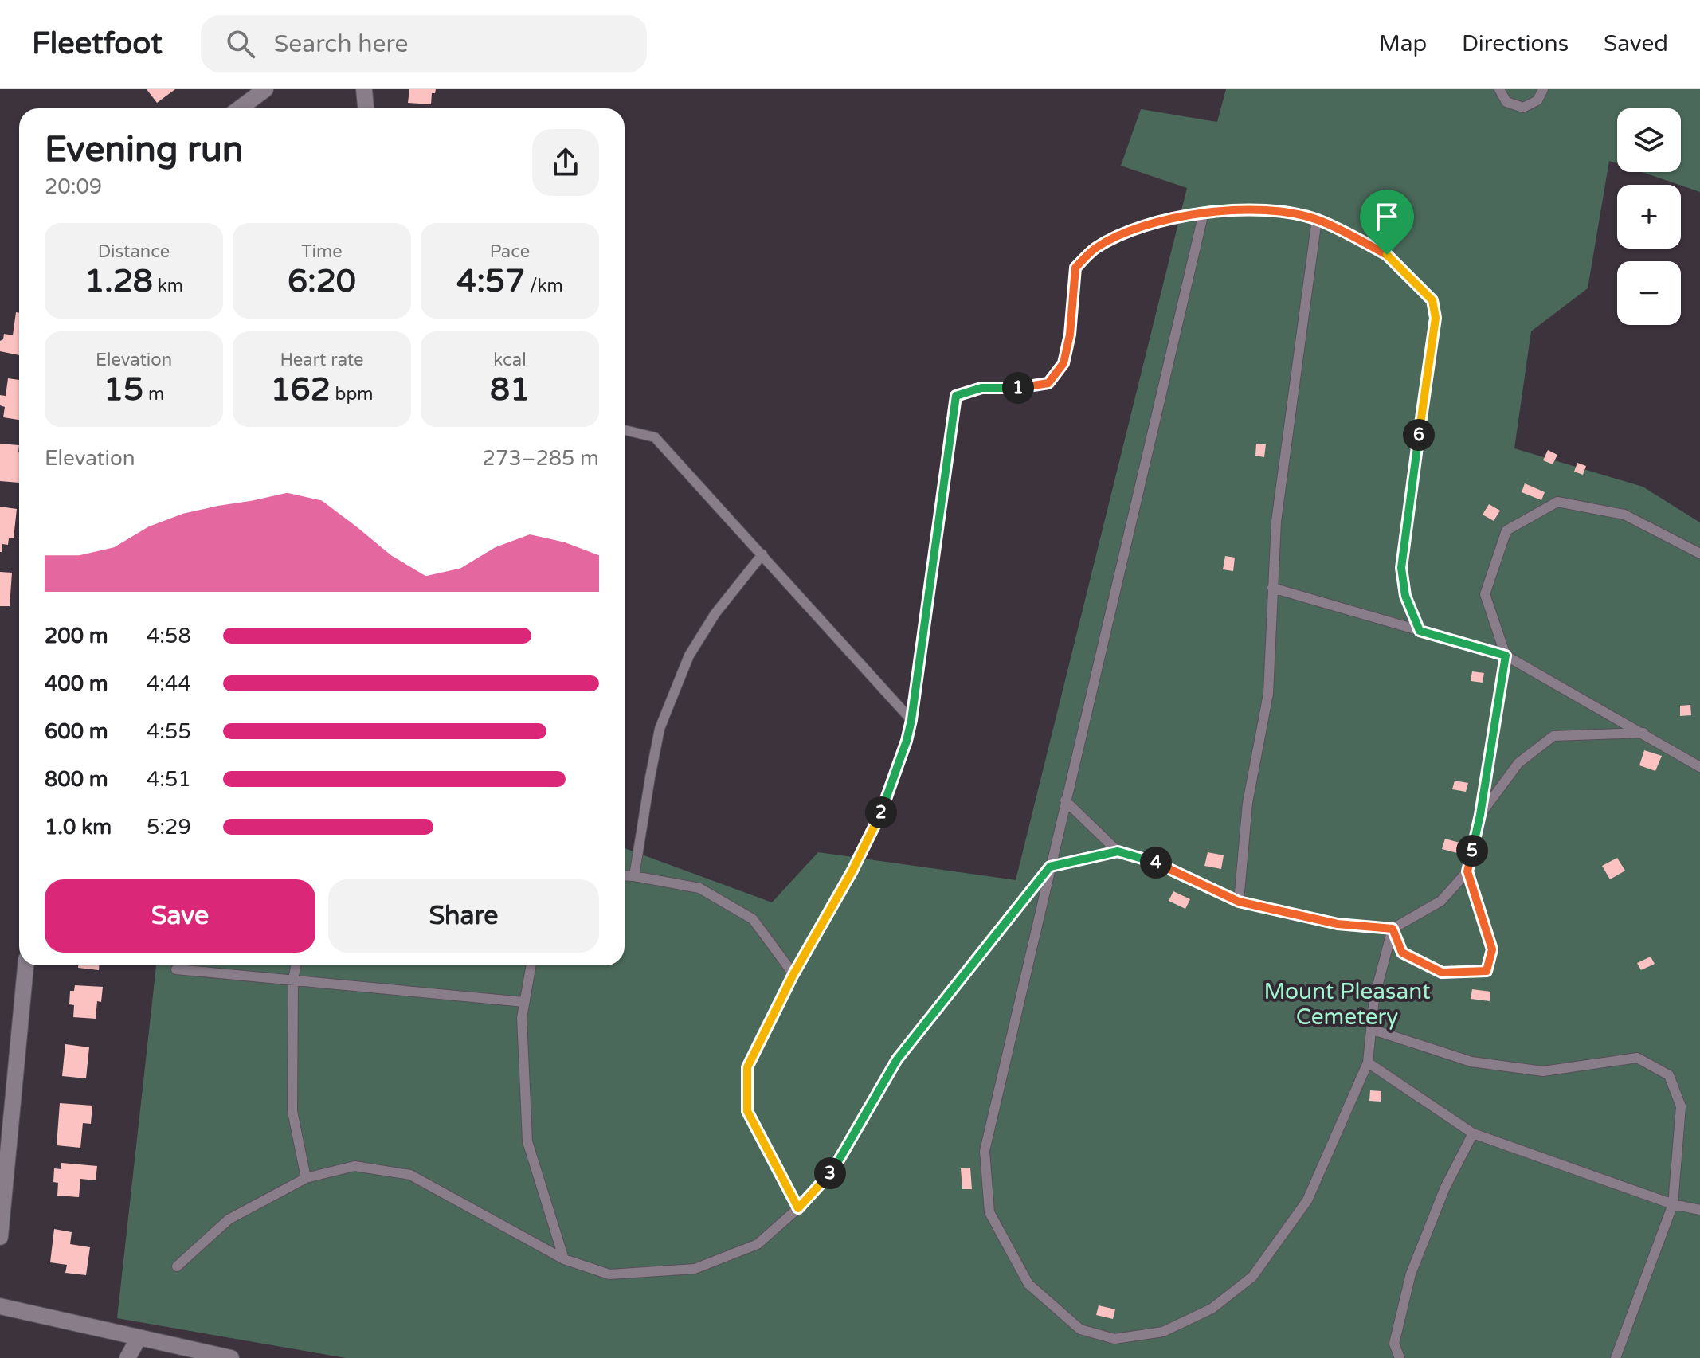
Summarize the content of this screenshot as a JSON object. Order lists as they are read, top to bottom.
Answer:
{
  "parks": ["Mount Pleasant Cemetery"],
  "page": {
    "header": "Fleetfoot",
    "search": "Search here",
    "nav": ["Map", "Directions", "Saved"],
    "map_buttons": ["+", "−"],
    "heading": ["Evening run", "20:09"],
    "stats": [
      ["Distance", "1.28 km"],
      ["Time", "6:20"],
      ["Pace", "4:57 /km"],
      ["Elevation", "15 m"],
      ["Heart rate", "162 bpm"],
      ["kcal", "81"]
    ],
    "pins": [
      "1",
      "6",
      "2",
      "5",
      "4",
      "3"
    ],
    "chart": ["Elevation", "273–285 m"],
    "list": [
      {
        "name": "200 m",
        "note": "4:58"
      },
      {
        "name": "400 m",
        "note": "4:44"
      },
      {
        "name": "600 m",
        "note": "4:55"
      },
      {
        "name": "800 m",
        "note": "4:51"
      },
      {
        "name": "1.0 km",
        "note": "5:29"
      }
    ],
    "buttons": ["Save", "Share"]
  }
}
